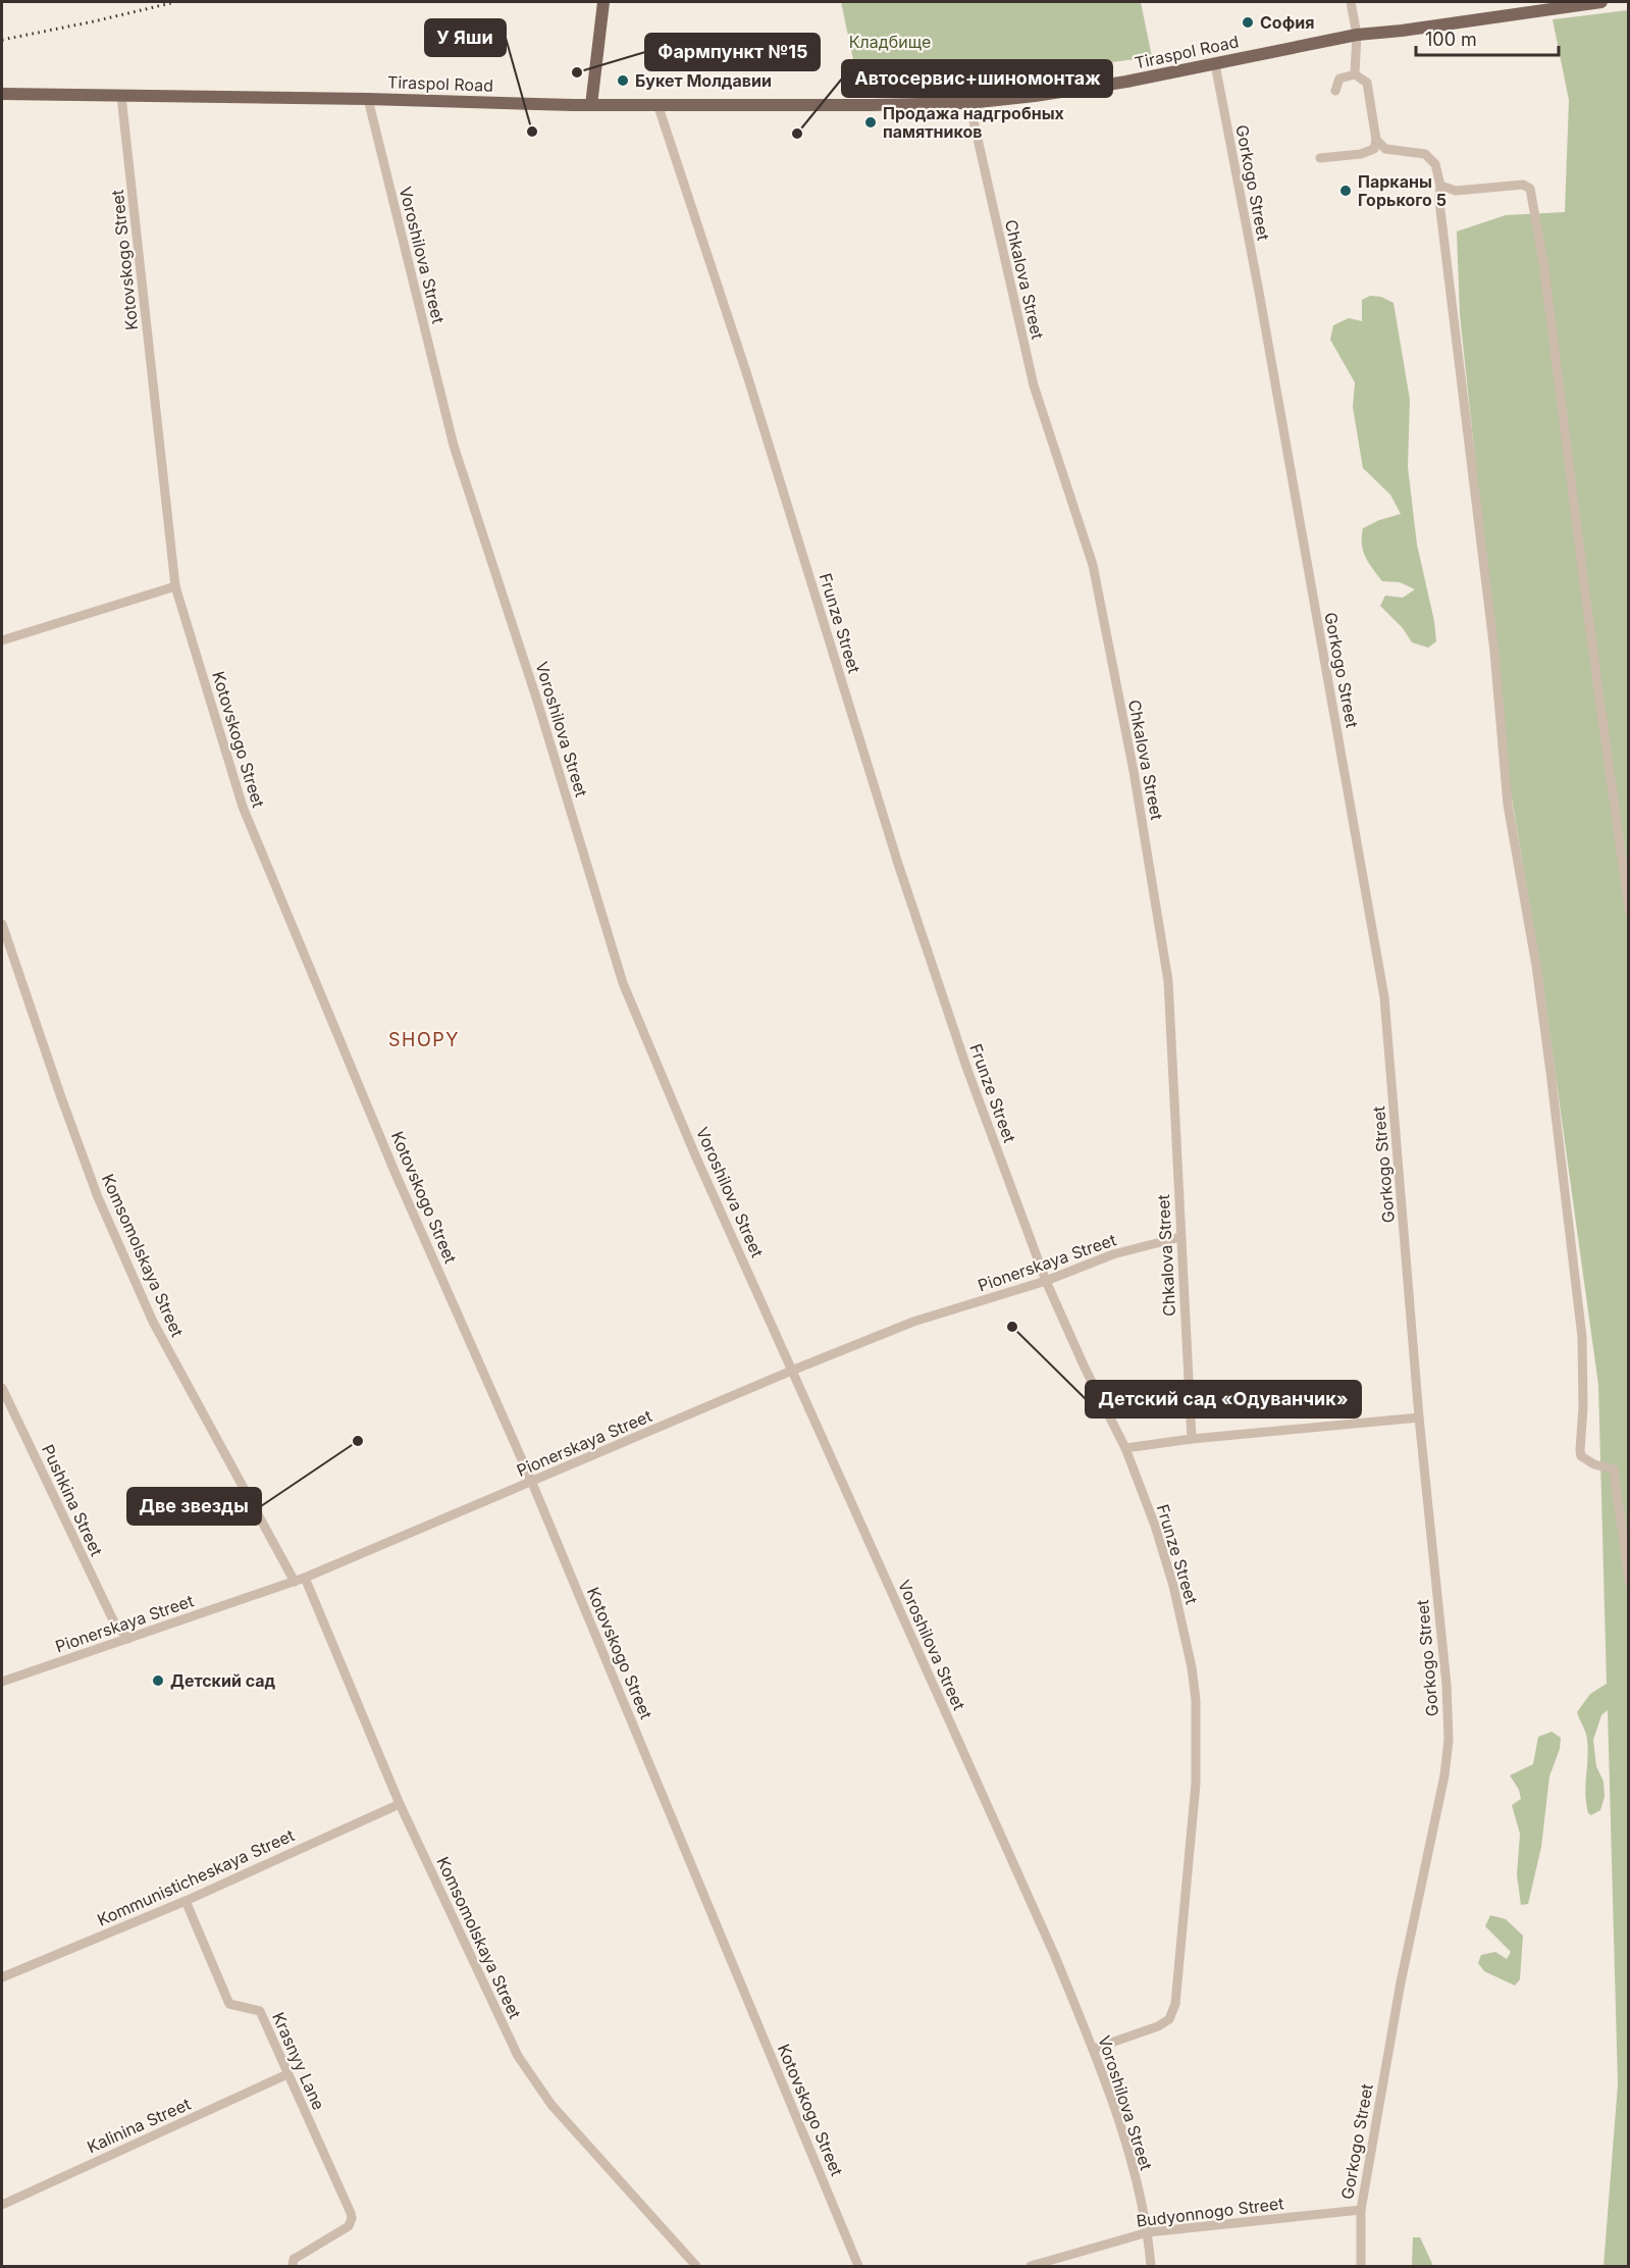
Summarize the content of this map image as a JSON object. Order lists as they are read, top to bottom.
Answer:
{
  "streets": {
    "main road": ["Tiraspol Road"],
    "street": [
      "Gorkogo Street",
      "Voroshilova Street",
      "Kotovskogo Street",
      "Chkalova Street",
      "Frunze Street",
      "Komsomolskaya Street",
      "Pionerskaya Street",
      "Pushkina Street",
      "Kommunisticheskaya Street",
      "Krasnyy Lane",
      "Kalinina Street",
      "Budyonnogo Street"
    ]
  },
  "crossings": [
    ["Tiraspol Road", "Gorkogo Street"],
    ["Tiraspol Road", "Voroshilova Street"],
    ["Tiraspol Road", "Kotovskogo Street"],
    ["Tiraspol Road", "Chkalova Street"],
    ["Tiraspol Road", "Frunze Street"],
    ["Gorkogo Street", "Budyonnogo Street"],
    ["Voroshilova Street", "Frunze Street"],
    ["Voroshilova Street", "Pionerskaya Street"],
    ["Voroshilova Street", "Budyonnogo Street"],
    ["Kotovskogo Street", "Pionerskaya Street"],
    ["Chkalova Street", "Pionerskaya Street"],
    ["Frunze Street", "Pionerskaya Street"],
    ["Komsomolskaya Street", "Pionerskaya Street"],
    ["Komsomolskaya Street", "Kommunisticheskaya Street"],
    ["Pionerskaya Street", "Pushkina Street"],
    ["Kommunisticheskaya Street", "Krasnyy Lane"],
    ["Krasnyy Lane", "Kalinina Street"]
  ],
  "districts": ["SHOPY"],
  "parks": ["Кладбище"],
  "places": [
    "София",
    "Фармпункт №15",
    "Букет Молдавии",
    "Продажа надгробных памятников",
    "У Яши",
    "Автосервис+шиномонтаж",
    "Парканы Горького 5",
    "Детский сад «Одуванчик»",
    "Две звезды",
    "Детский сад"
  ],
  "scale_bar": "100 m"
}
